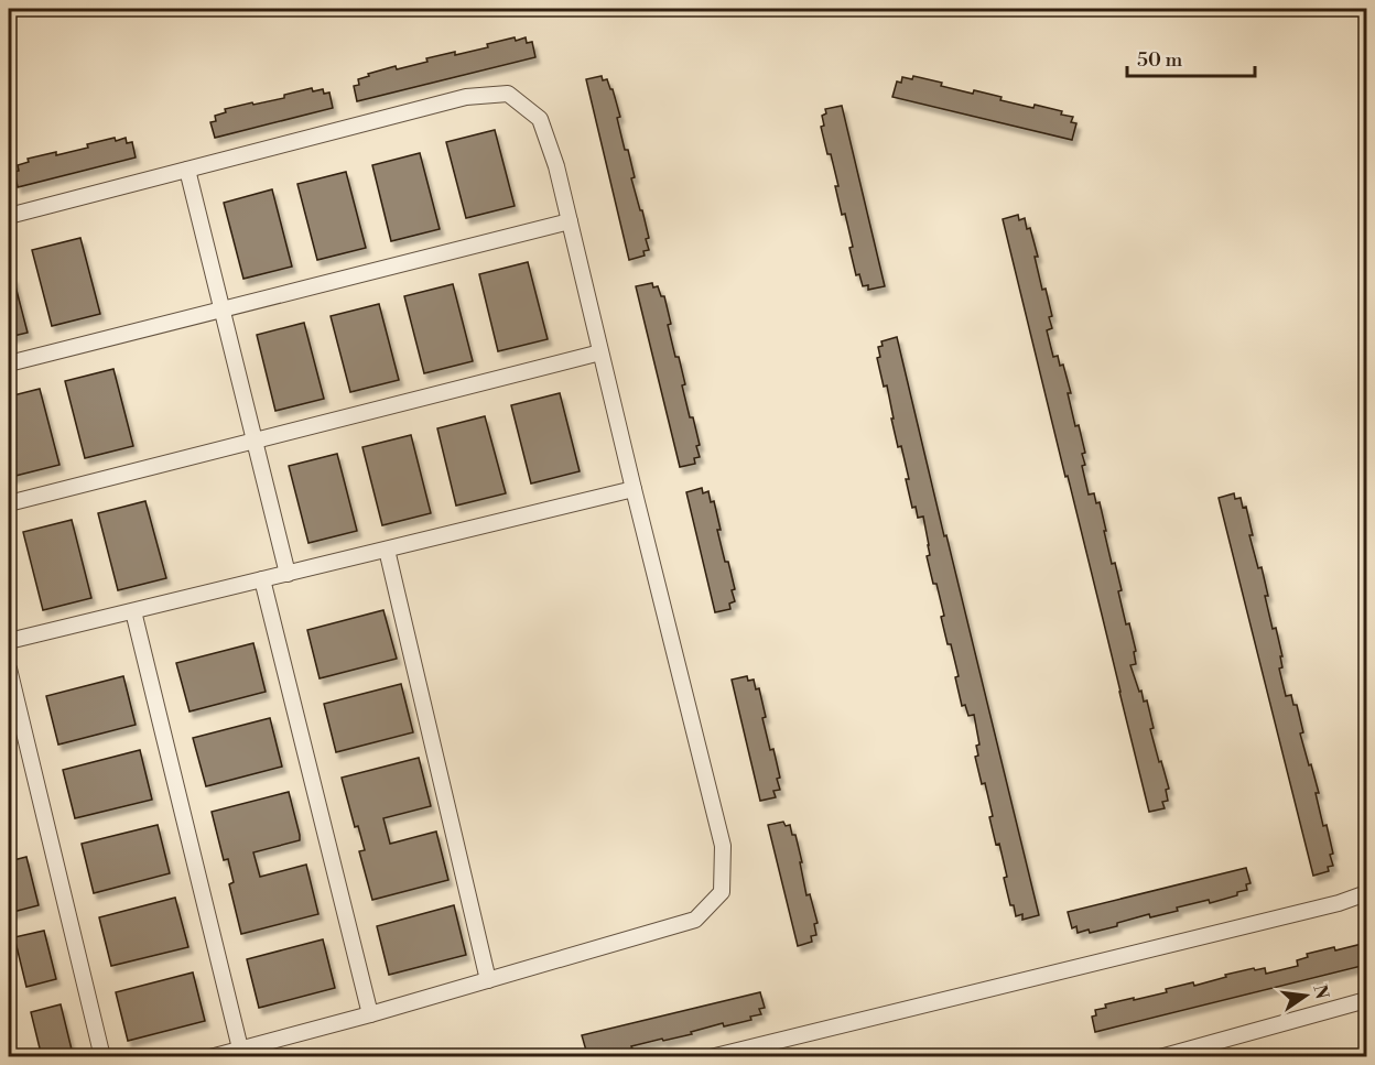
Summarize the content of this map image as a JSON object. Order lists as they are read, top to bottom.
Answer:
{
  "scale_bar": "50 m",
  "north": "right"
}
